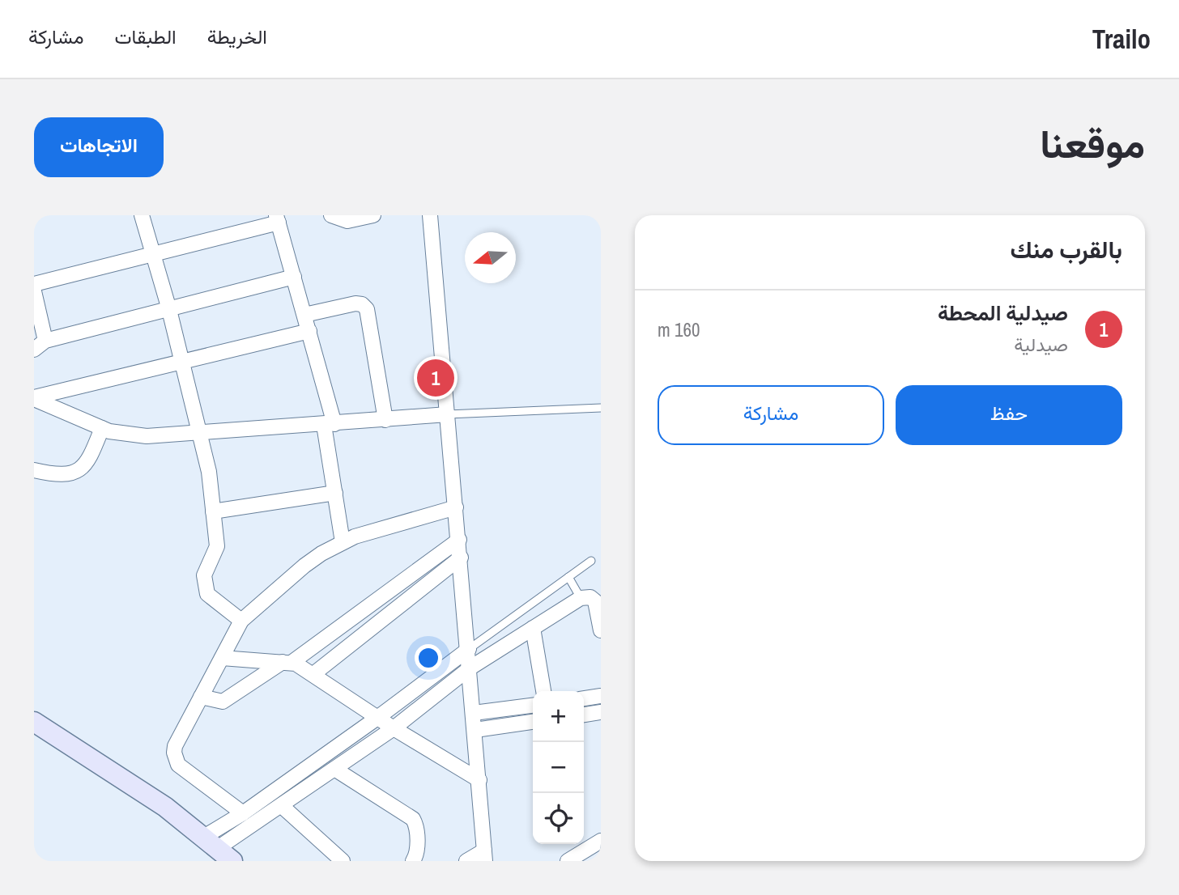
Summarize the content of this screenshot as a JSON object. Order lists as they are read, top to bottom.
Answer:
{
  "north": "left",
  "page": {
    "header": "Trailo",
    "nav": ["الخريطة", "الطبقات", "مشاركة"],
    "title": "موقعنا",
    "buttons": [
      "الاتجاهات",
      ["حفظ", "مشاركة"]
    ],
    "heading": "بالقرب منك",
    "list": [
      {
        "mark": "1",
        "name": "صيدلية المحطة",
        "note": "صيدلية",
        "value": "160 m"
      }
    ],
    "pins": "1",
    "map_buttons": ["+", "−"]
  }
}
